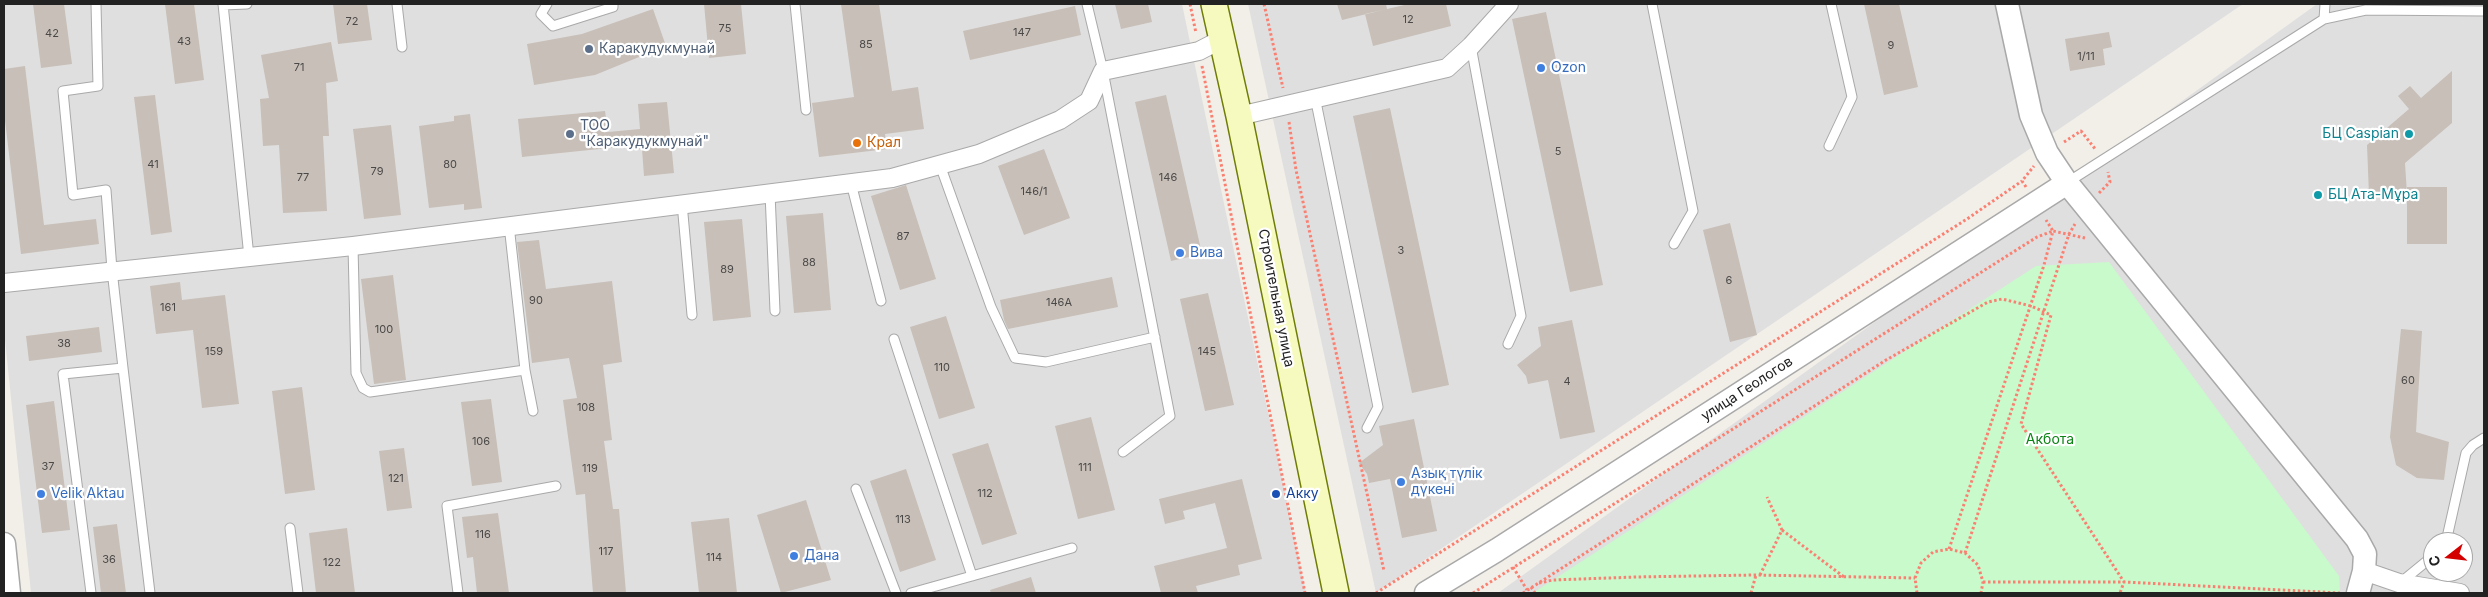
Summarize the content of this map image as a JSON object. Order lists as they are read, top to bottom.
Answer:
{
  "streets": {
    "main road": ["Строительная улица"],
    "street": ["улица Геологов"]
  },
  "parks": ["Акбота"],
  "places": [
    "Каракудукмунай",
    "Ozon",
    "ТОО \"Каракудукмунай\"",
    "БЦ Сaspian",
    "Крал",
    "БЦ Ата-Мұра",
    "Вива",
    "Азық түлік дүкені",
    "Velik Aktau",
    "Акку",
    "Дана"
  ],
  "house_numbers": [
    "12",
    "72",
    "75",
    "147",
    "42",
    "43",
    "85",
    "9",
    "1/11",
    "71",
    "5",
    "41",
    "80",
    "79",
    "77",
    "146",
    "146/1",
    "87",
    "3",
    "88",
    "89",
    "6",
    "90",
    "146А",
    "161",
    "100",
    "38",
    "159",
    "145",
    "110",
    "60",
    "4",
    "108",
    "106",
    "37",
    "111",
    "119",
    "121",
    "112",
    "113",
    "116",
    "117",
    "114",
    "36",
    "122"
  ],
  "north": "left"
}
